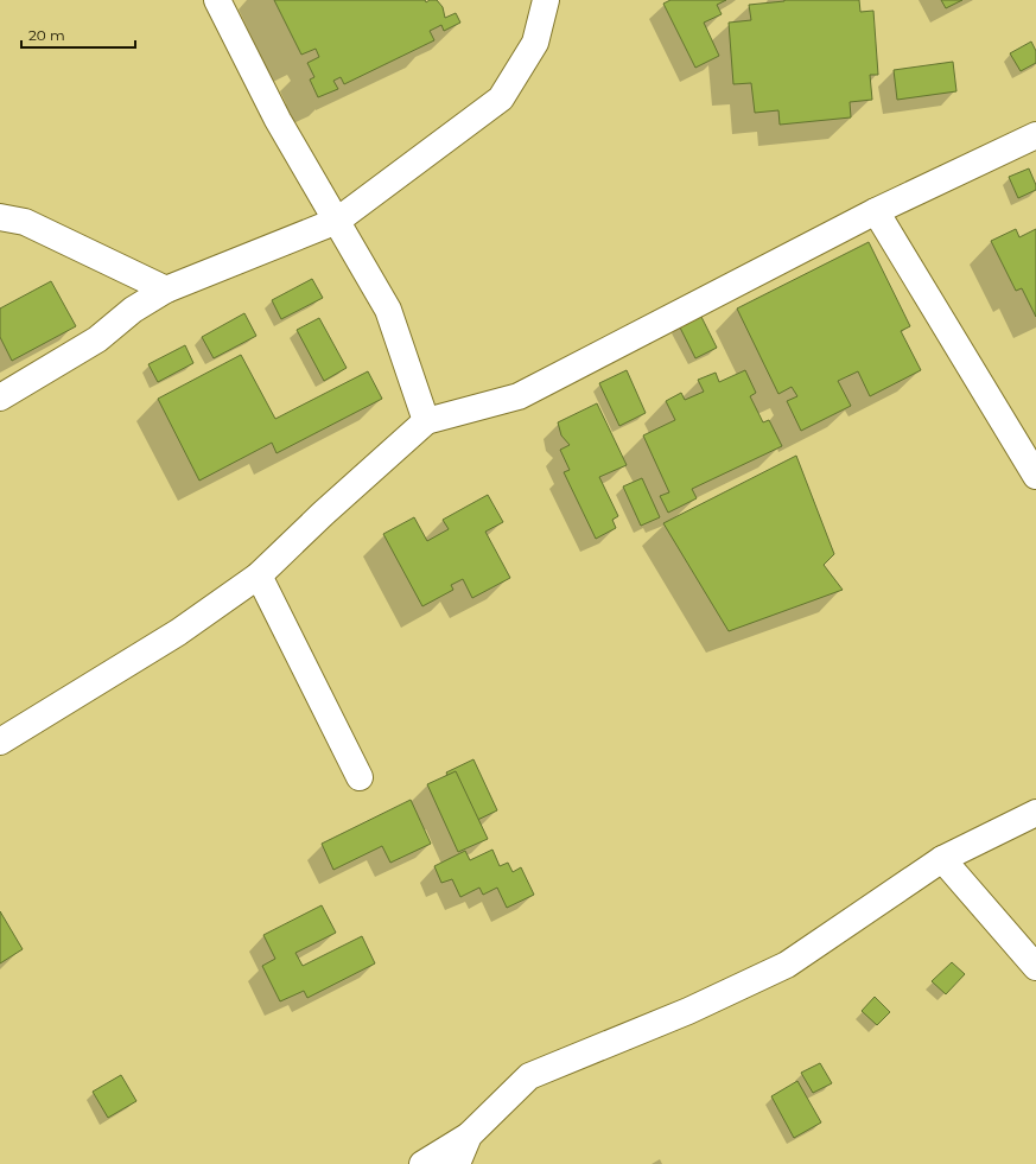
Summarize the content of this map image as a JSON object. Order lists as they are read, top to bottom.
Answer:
{
  "scale_bar": "20 m"
}
